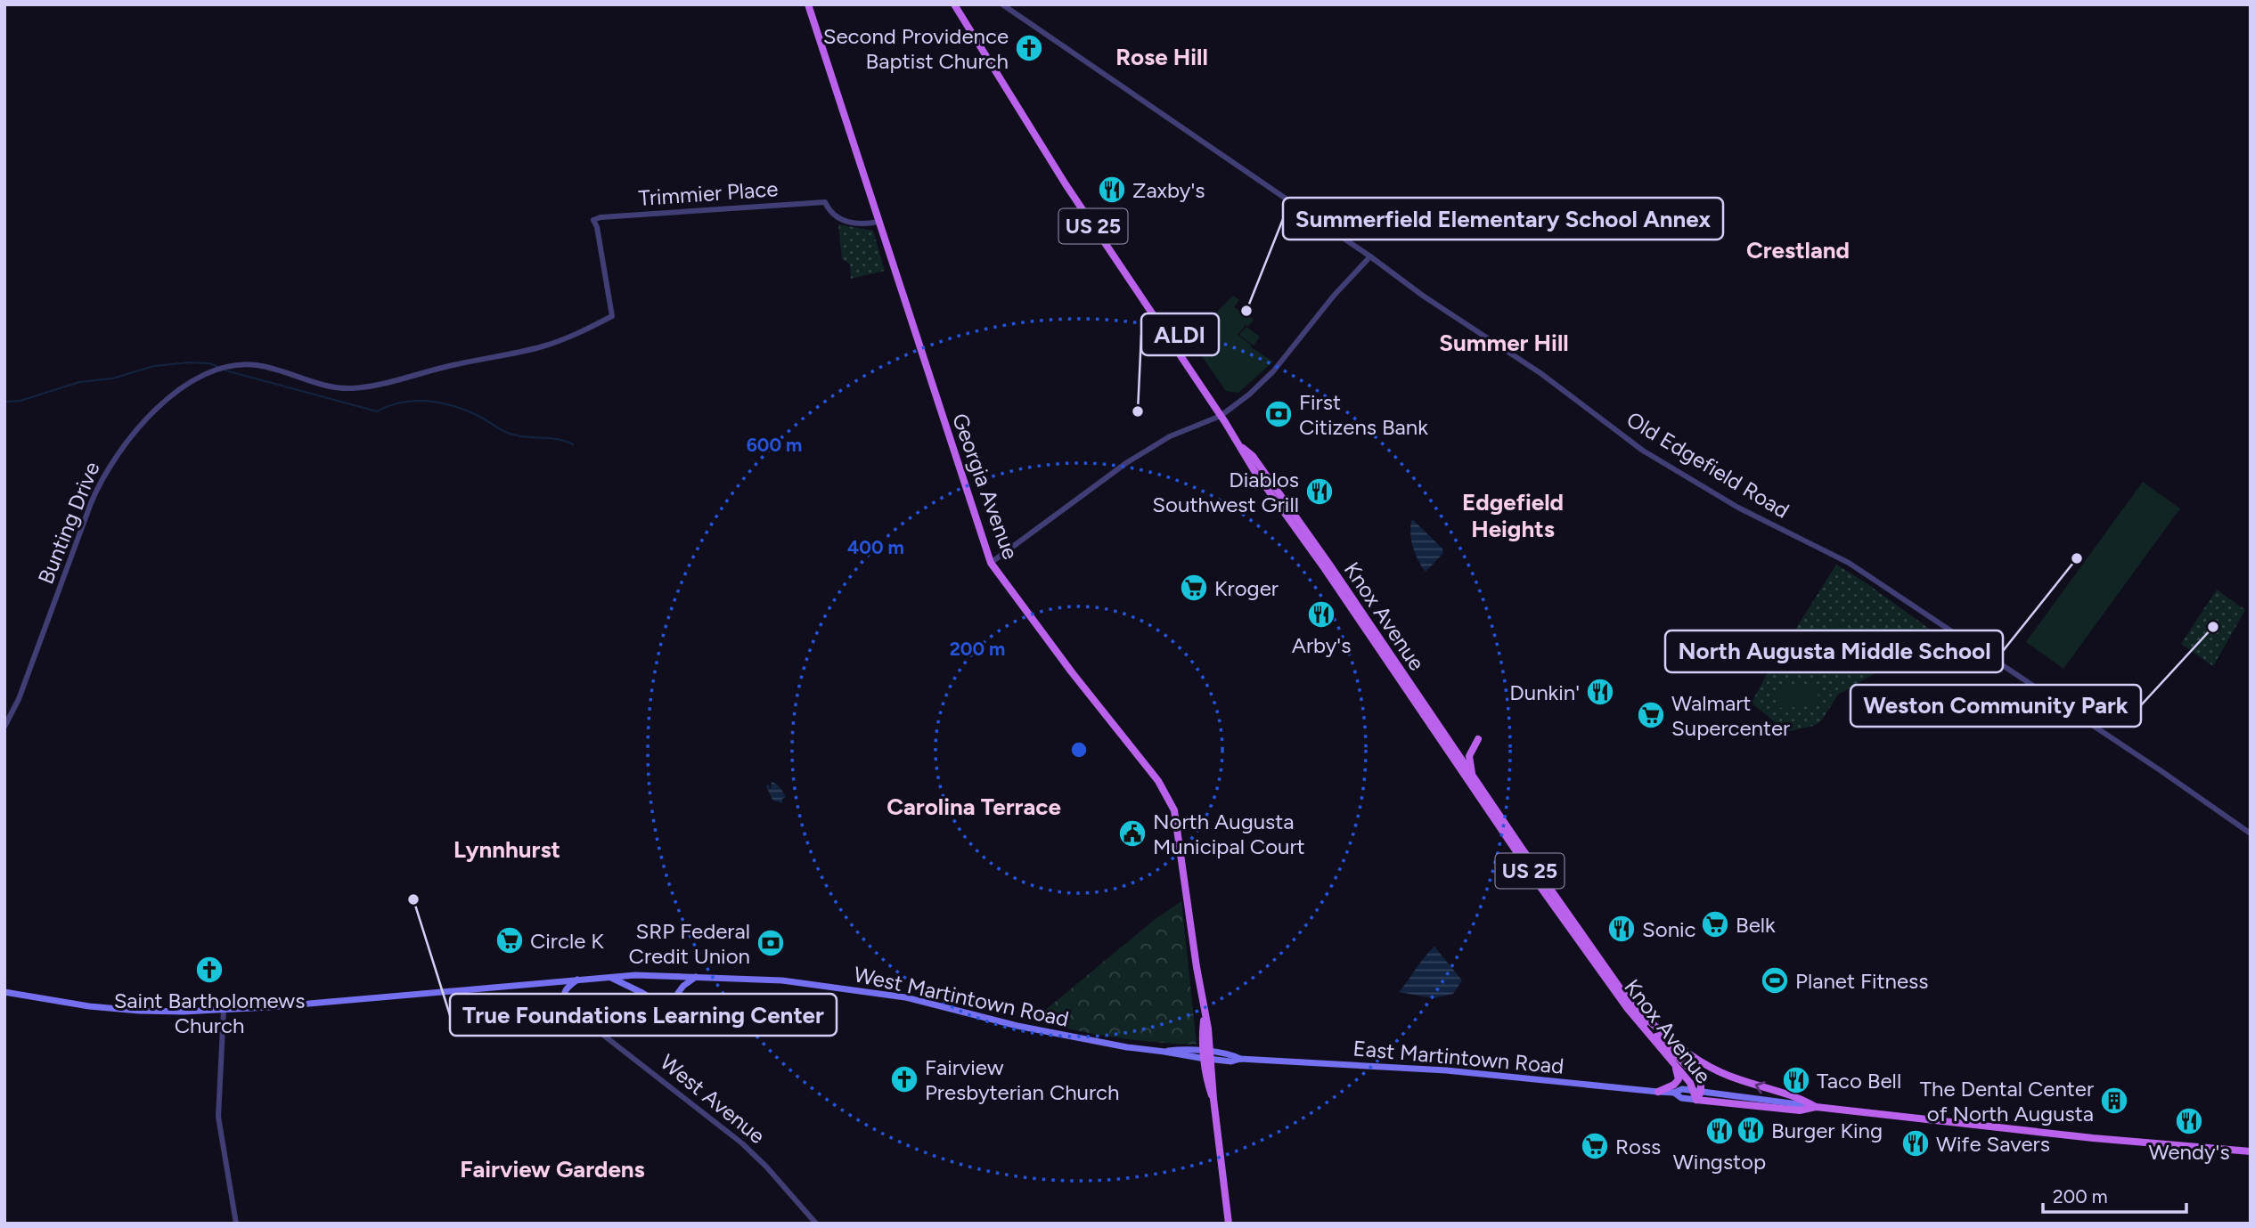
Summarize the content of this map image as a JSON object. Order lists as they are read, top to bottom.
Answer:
{
  "streets": {
    "main road": [
      "US 25",
      "Georgia Avenue",
      "Knox Avenue",
      "West Martintown Road",
      "East Martintown Road"
    ],
    "street": [
      "Trimmier Place",
      "Old Edgefield Road",
      "Bunting Drive",
      "West Avenue"
    ]
  },
  "crossings": [
    ["Trimmier Place", "Georgia Avenue"],
    ["Trimmier Place", "Bunting Drive"],
    ["US 25", "Knox Avenue"],
    ["US 25", "East Martintown Road"],
    ["Georgia Avenue", "West Martintown Road"],
    ["Georgia Avenue", "East Martintown Road"],
    ["Knox Avenue", "East Martintown Road"],
    ["West Martintown Road", "East Martintown Road"]
  ],
  "districts": [
    "Rose Hill",
    "Crestland",
    "Summer Hill",
    "Edgefield Heights",
    "Carolina Terrace",
    "Lynnhurst",
    "Fairview Gardens"
  ],
  "places": {
    "church": ["Second Providence Baptist Church", "Saint Bartholomews Church", "Fairview Presbyterian Church"],
    "restaurant": [
      "Zaxby's",
      "Diablos Southwest Grill",
      "Arby's",
      "Dunkin'",
      "Sonic",
      "Taco Bell",
      "Wendy's",
      "Burger King",
      "Wingstop",
      "Wife Savers"
    ],
    "other": [
      "Summerfield Elementary School Annex",
      "ALDI",
      "North Augusta Middle School",
      "Weston Community Park",
      "True Foundations Learning Center"
    ],
    "bank": ["First Citizens Bank", "SRP Federal Credit Union"],
    "supermarket": [
      "Kroger",
      "Walmart Supercenter",
      "Belk",
      "Circle K",
      "Ross"
    ],
    "public building": ["North Augusta Municipal Court"],
    "sports": ["Planet Fitness"],
    "building": ["The Dental Center of North Augusta"]
  },
  "scale_bar": "200 m",
  "rings": ["600 m", "400 m", "200 m"]
}
